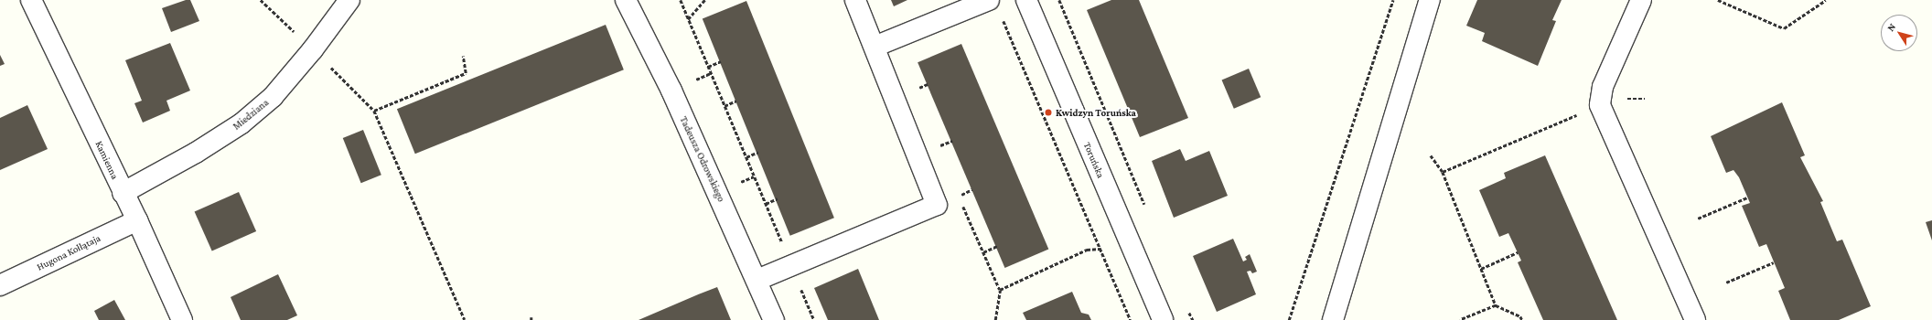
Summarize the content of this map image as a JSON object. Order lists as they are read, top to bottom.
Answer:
{
  "streets": {
    "street": [
      "Miedziana",
      "Tadeusza Odrowskiego",
      "Kamienna",
      "Toruńska",
      "Hugona Kołłątaja"
    ]
  },
  "crossings": [
    ["Miedziana", "Kamienna"],
    ["Kamienna", "Hugona Kołłątaja"]
  ],
  "places": ["Kwidzyn Toruńska"],
  "north": "top left"
}
